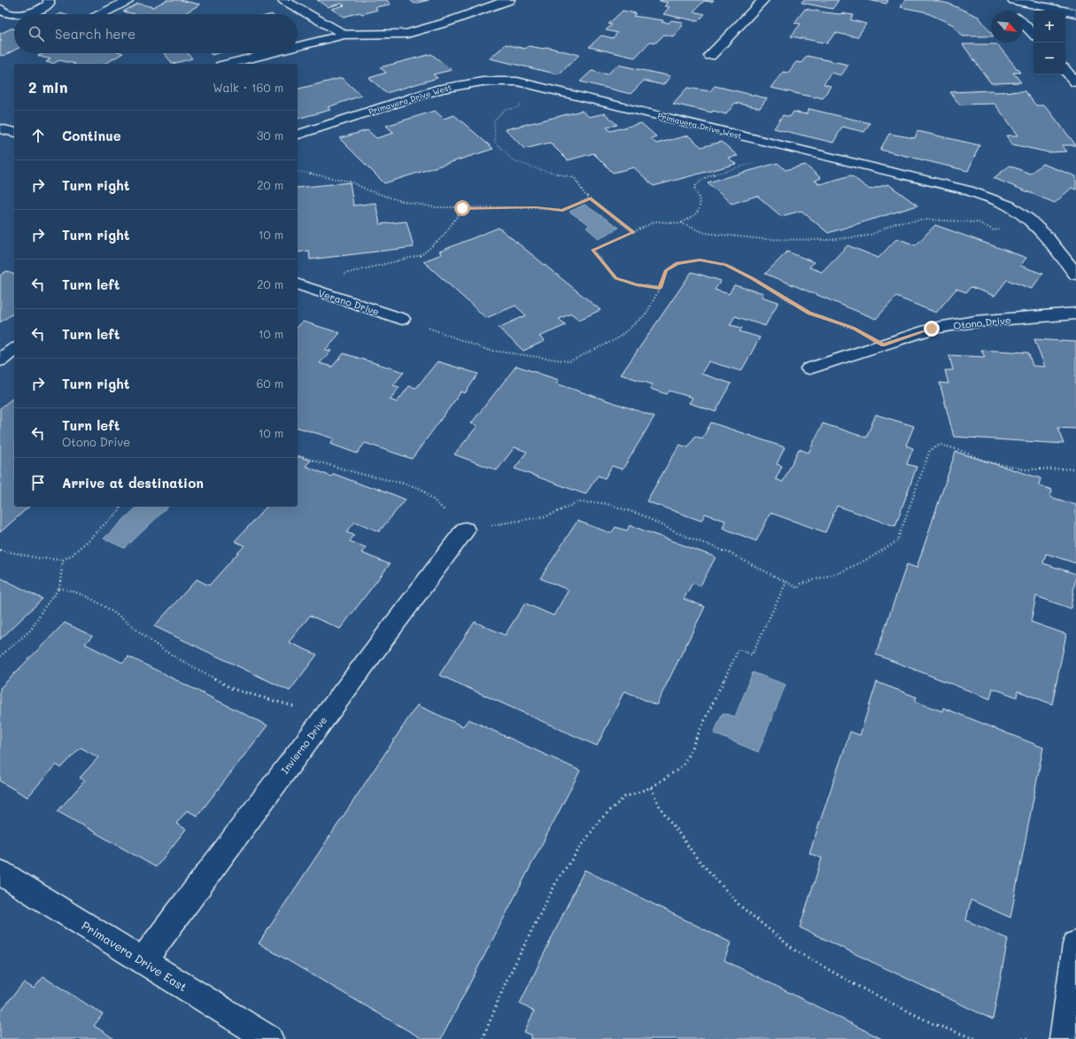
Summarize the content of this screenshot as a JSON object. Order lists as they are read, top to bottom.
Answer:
{
  "streets": {
    "street": [
      "Primavera Drive West",
      "Verano Drive",
      "Otono Drive",
      "Invierno Drive",
      "Primavera Drive East"
    ]
  },
  "crossings": [
    ["Invierno Drive", "Primavera Drive East"]
  ],
  "north": "bottom right",
  "page": {
    "map_buttons": ["+", "−"],
    "search": "Search here",
    "heading": ["2 min", "Walk · 160 m"],
    "list": [
      ["Continue", "30 m"],
      ["Turn right", "20 m"],
      ["Turn right", "10 m"],
      ["Turn left", "20 m"],
      ["Turn left", "10 m"],
      ["Turn right", "60 m"],
      ["Turn left", "Otono Drive", "10 m"],
      "Arrive at destination"
    ]
  }
}
